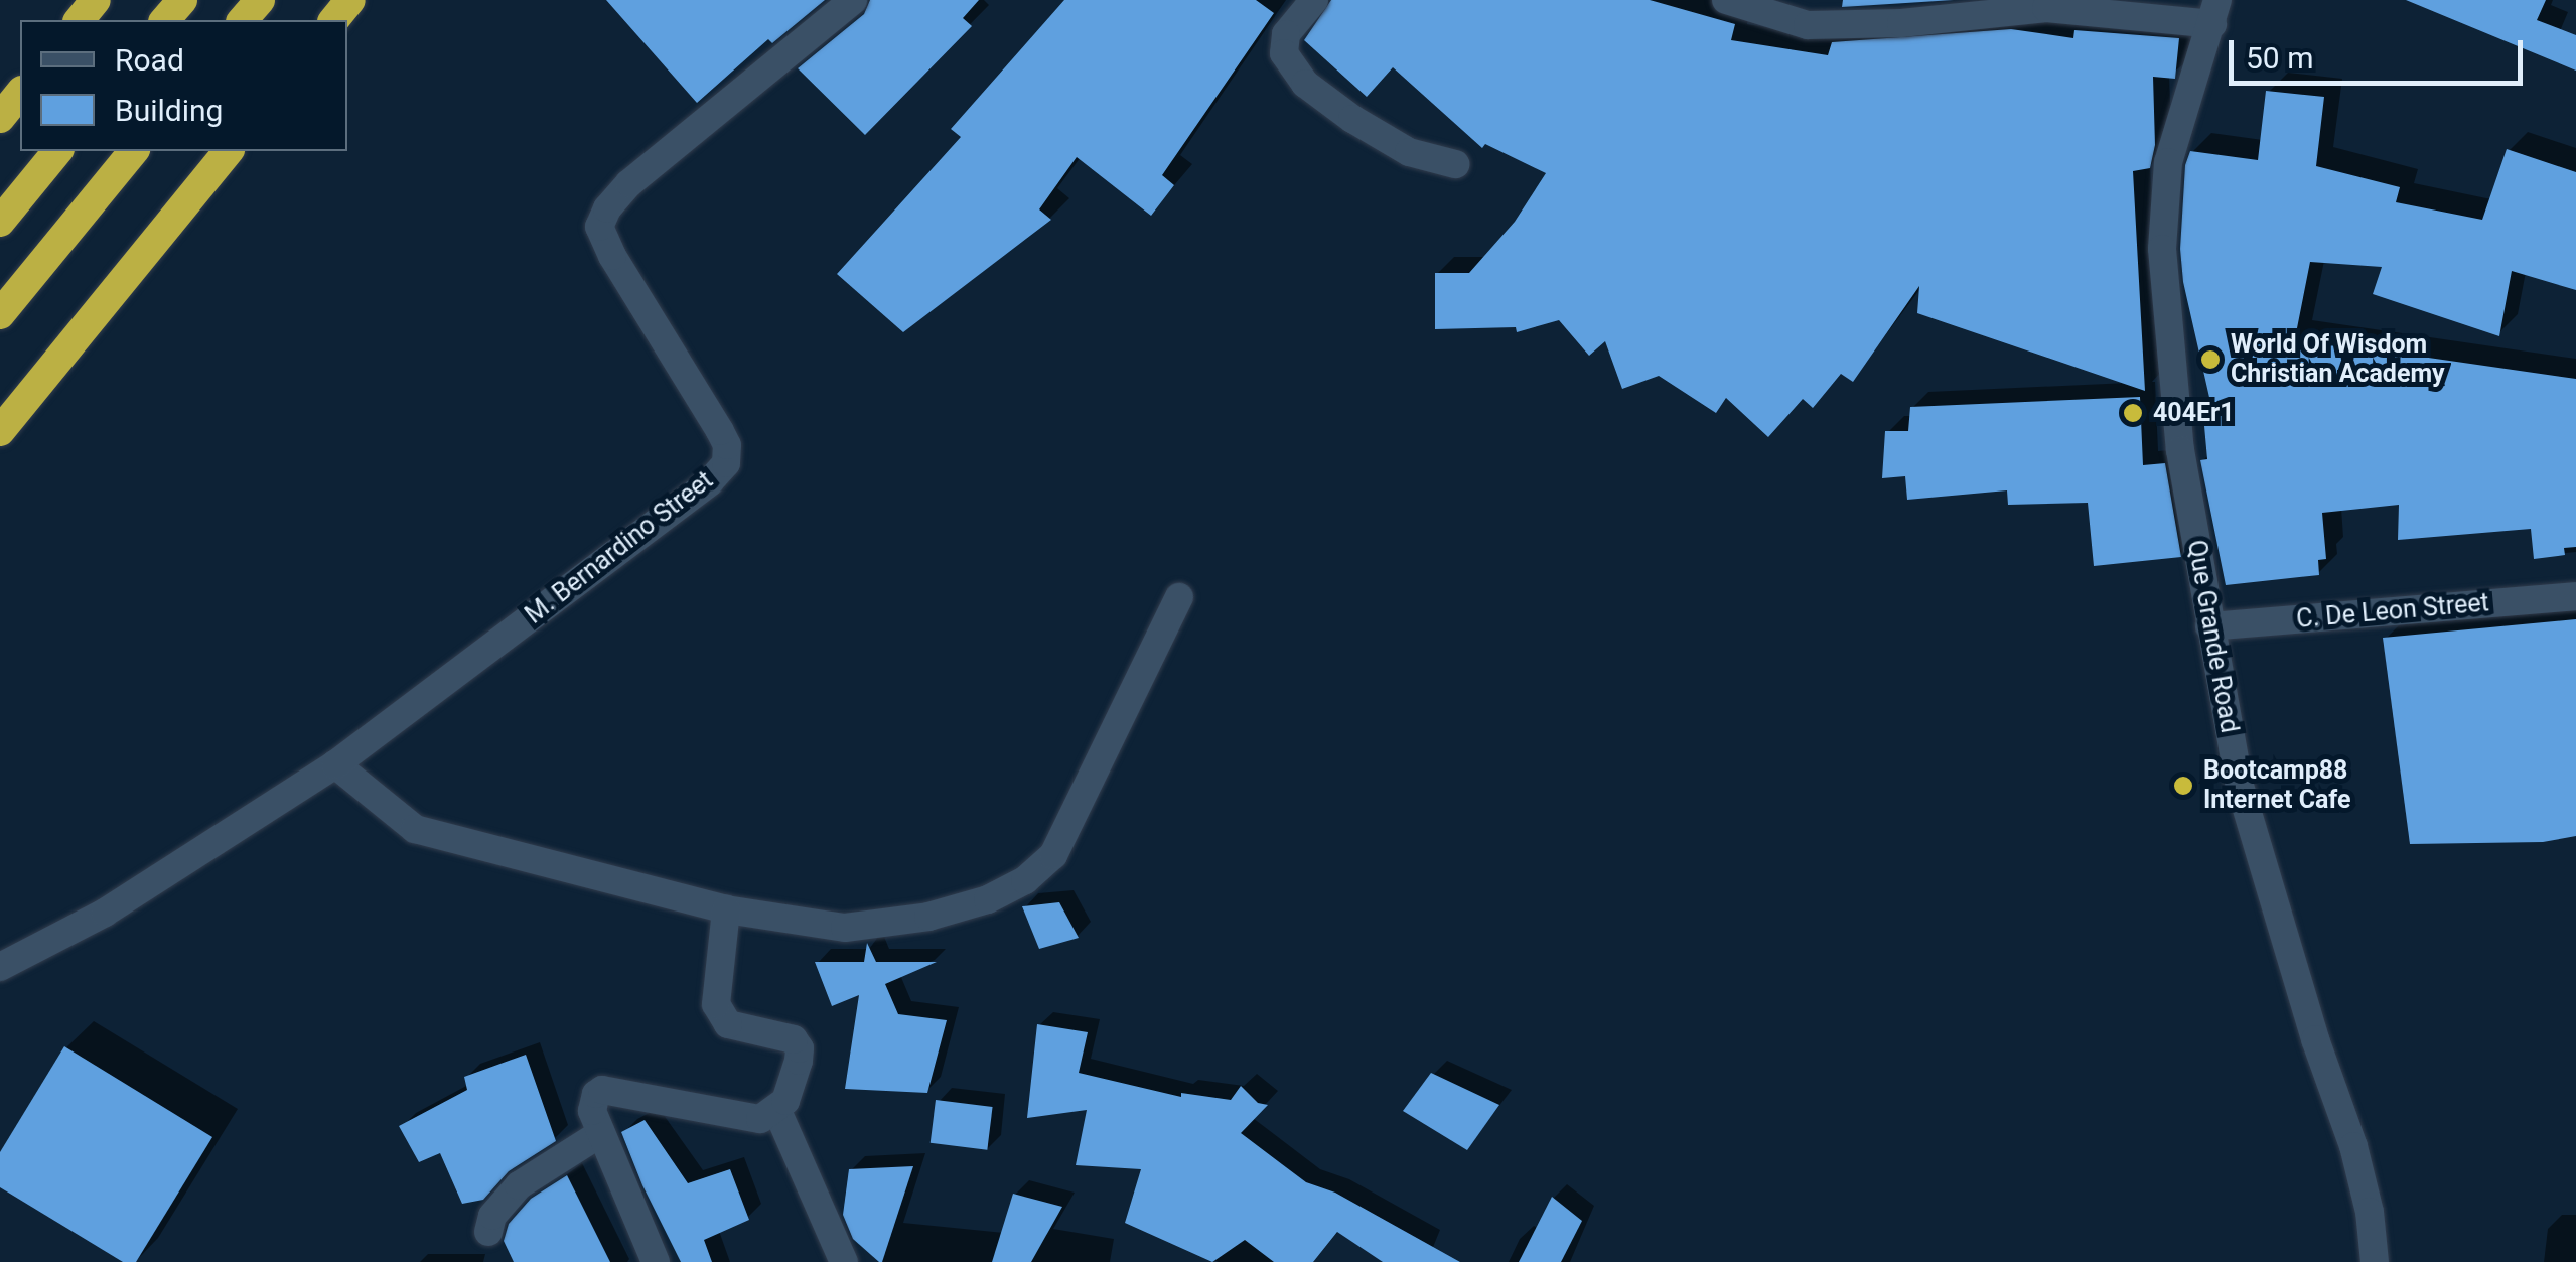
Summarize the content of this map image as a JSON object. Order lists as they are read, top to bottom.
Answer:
{
  "streets": {
    "street": ["M. Bernardino Street", "C. De Leon Street", "Que Grande Road"]
  },
  "crossings": [
    ["C. De Leon Street", "Que Grande Road"]
  ],
  "places": ["World Of Wisdom Christian Academy", "404Er1", "Bootcamp88 Internet Cafe"],
  "legend": ["Road", "Building"],
  "scale_bar": "50 m"
}
